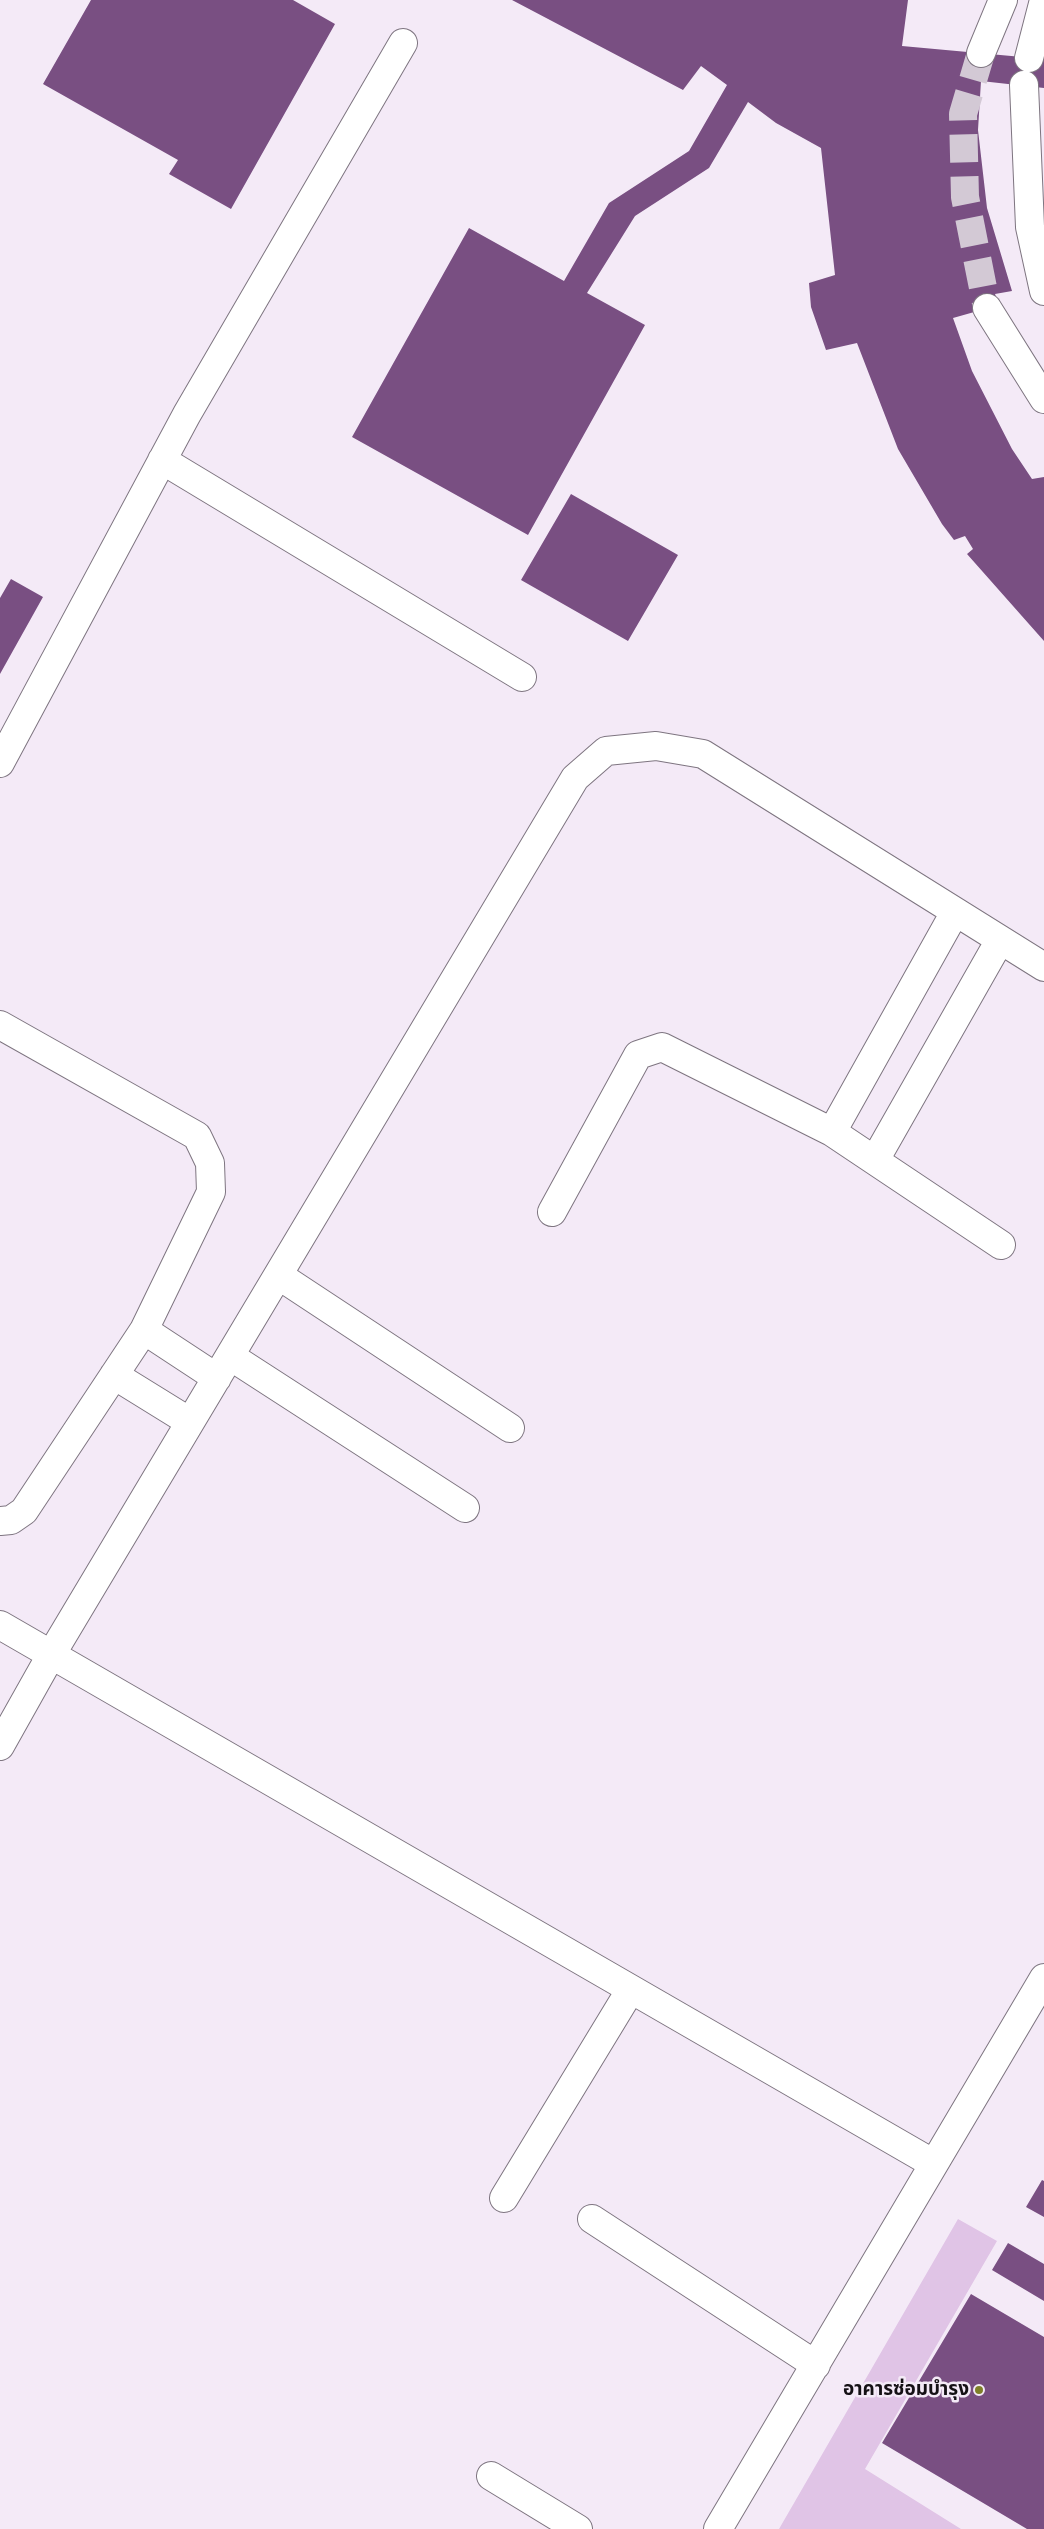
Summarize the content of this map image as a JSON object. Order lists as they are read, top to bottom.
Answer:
{
  "places": ["อาคารซ่อมบำรุง"]
}
